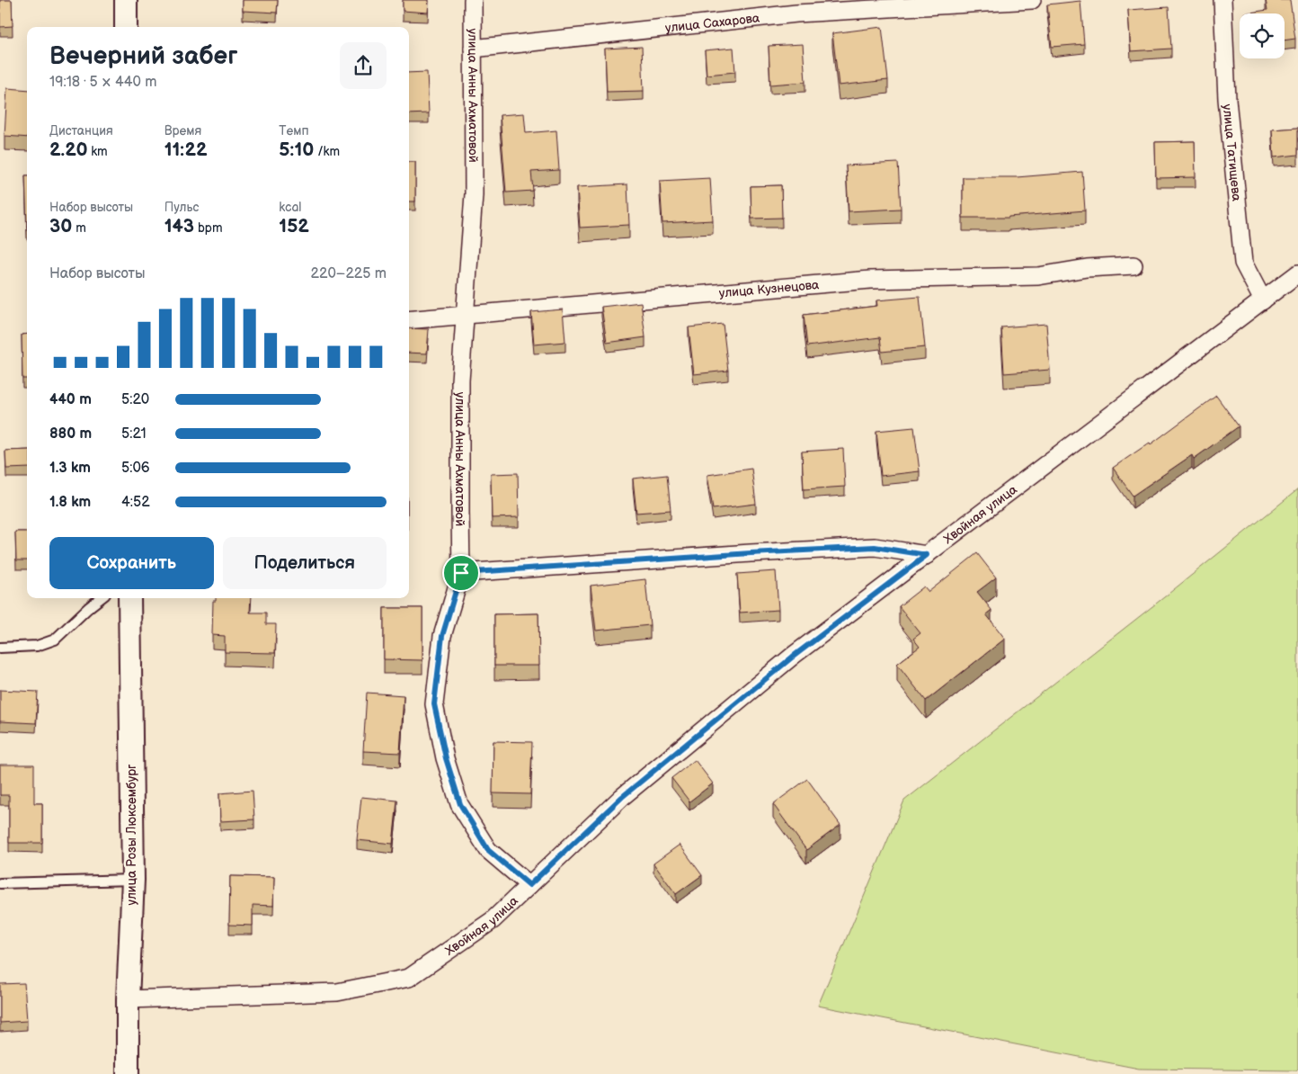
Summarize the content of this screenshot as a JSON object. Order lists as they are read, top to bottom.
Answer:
{
  "streets": {
    "street": [
      "улица Сахарова",
      "улица Анны Ахматовой",
      "улица Татищева",
      "улица Кузнецова",
      "Хвойная улица",
      "улица Розы Люксембург"
    ]
  },
  "crossings": [
    ["улица Сахарова", "улица Анны Ахматовой"],
    ["улица Анны Ахматовой", "улица Кузнецова"],
    ["улица Анны Ахматовой", "Хвойная улица"],
    ["улица Татищева", "Хвойная улица"],
    ["Хвойная улица", "улица Розы Люксембург"]
  ],
  "page": {
    "heading": ["Вечерний забег", "19:18 · 5 × 440 m"],
    "stats": [
      ["Дистанция", "2.20 km"],
      ["Время", "11:22"],
      ["Темп", "5:10 /km"],
      ["Набор высоты", "30 m"],
      ["Пульс", "143 bpm"],
      ["kcal", "152"]
    ],
    "chart": ["Набор высоты", "220–225 m"],
    "list": [
      {
        "name": "440 m",
        "note": "5:20"
      },
      {
        "name": "880 m",
        "note": "5:21"
      },
      {
        "name": "1.3 km",
        "note": "5:06"
      },
      {
        "name": "1.8 km",
        "note": "4:52"
      }
    ],
    "buttons": ["Сохранить", "Поделиться"]
  }
}
